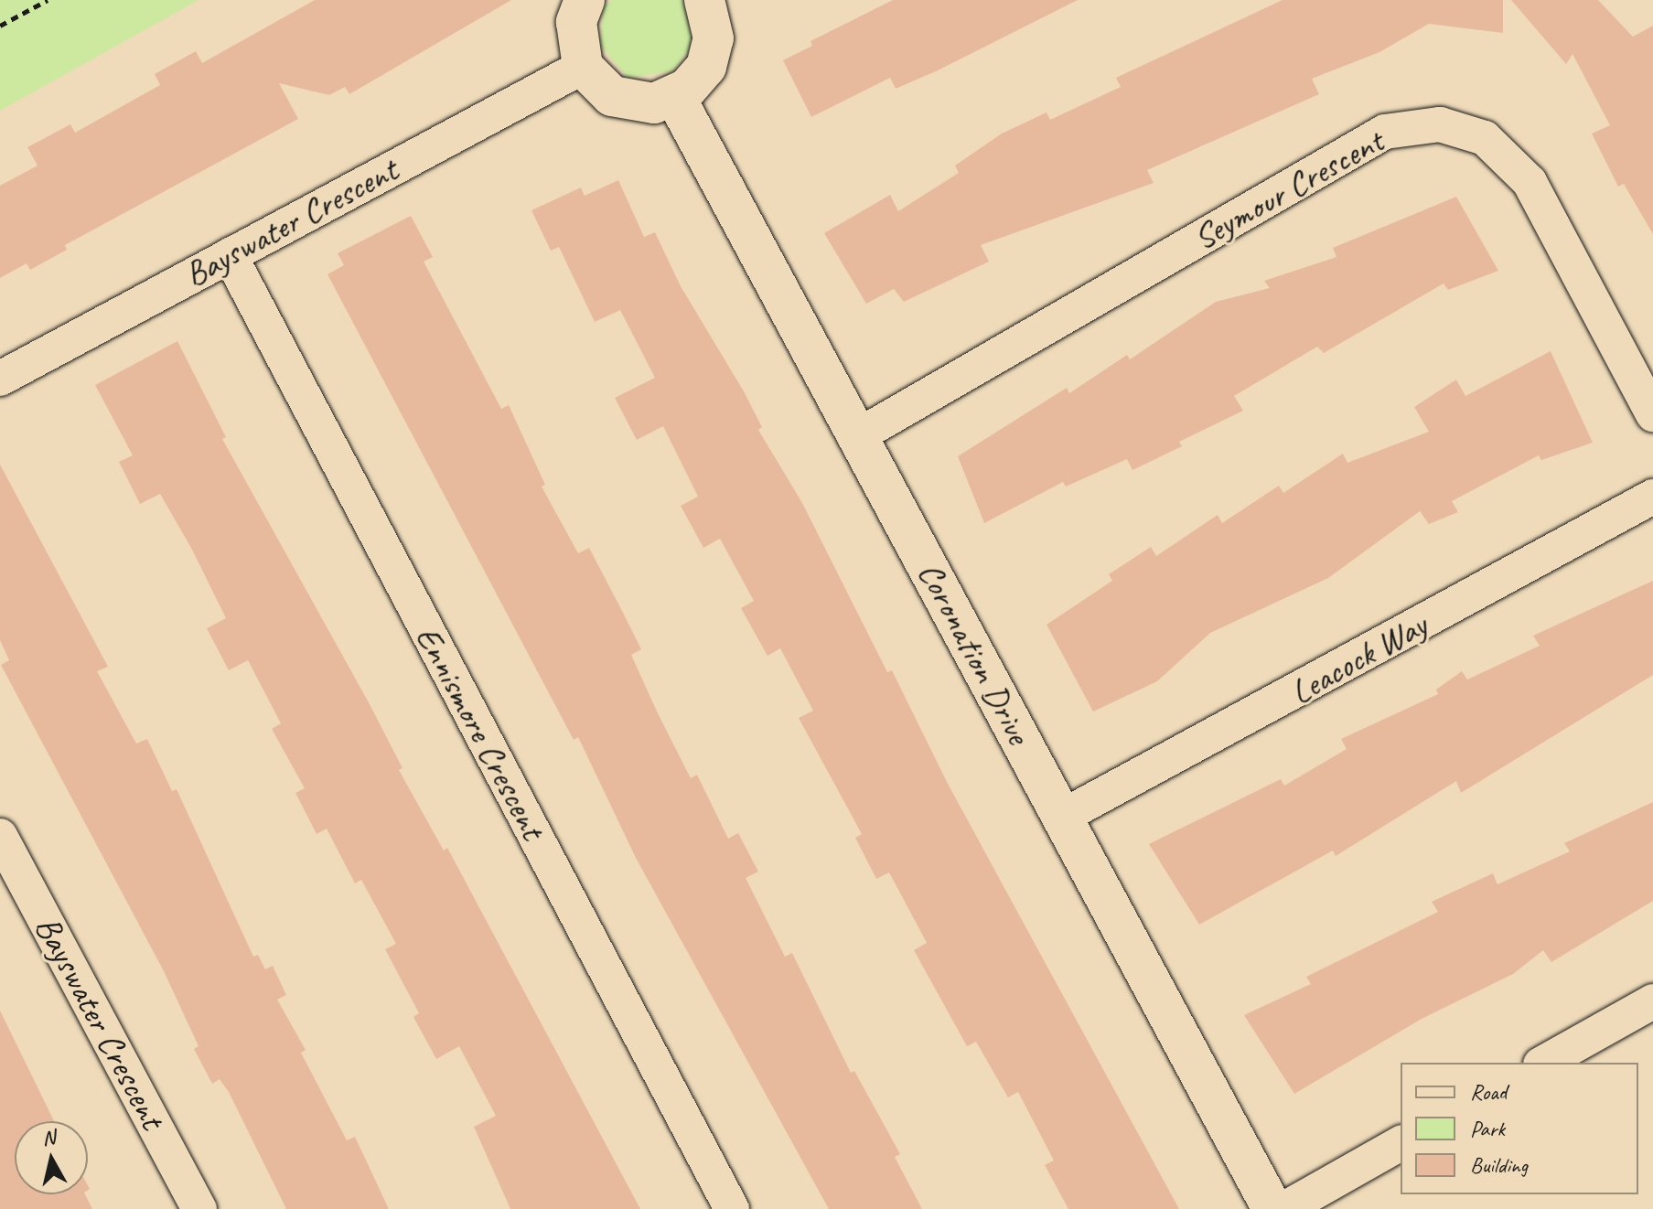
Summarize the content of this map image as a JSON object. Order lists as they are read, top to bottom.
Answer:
{
  "streets": {
    "street": [
      "Seymour Crescent",
      "Bayswater Crescent",
      "Coronation Drive",
      "Leacock Way",
      "Ennismore Crescent"
    ]
  },
  "crossings": [
    ["Seymour Crescent", "Coronation Drive"],
    ["Bayswater Crescent", "Ennismore Crescent"],
    ["Coronation Drive", "Leacock Way"]
  ],
  "legend": ["Road", "Park", "Building"],
  "north": "top"
}
